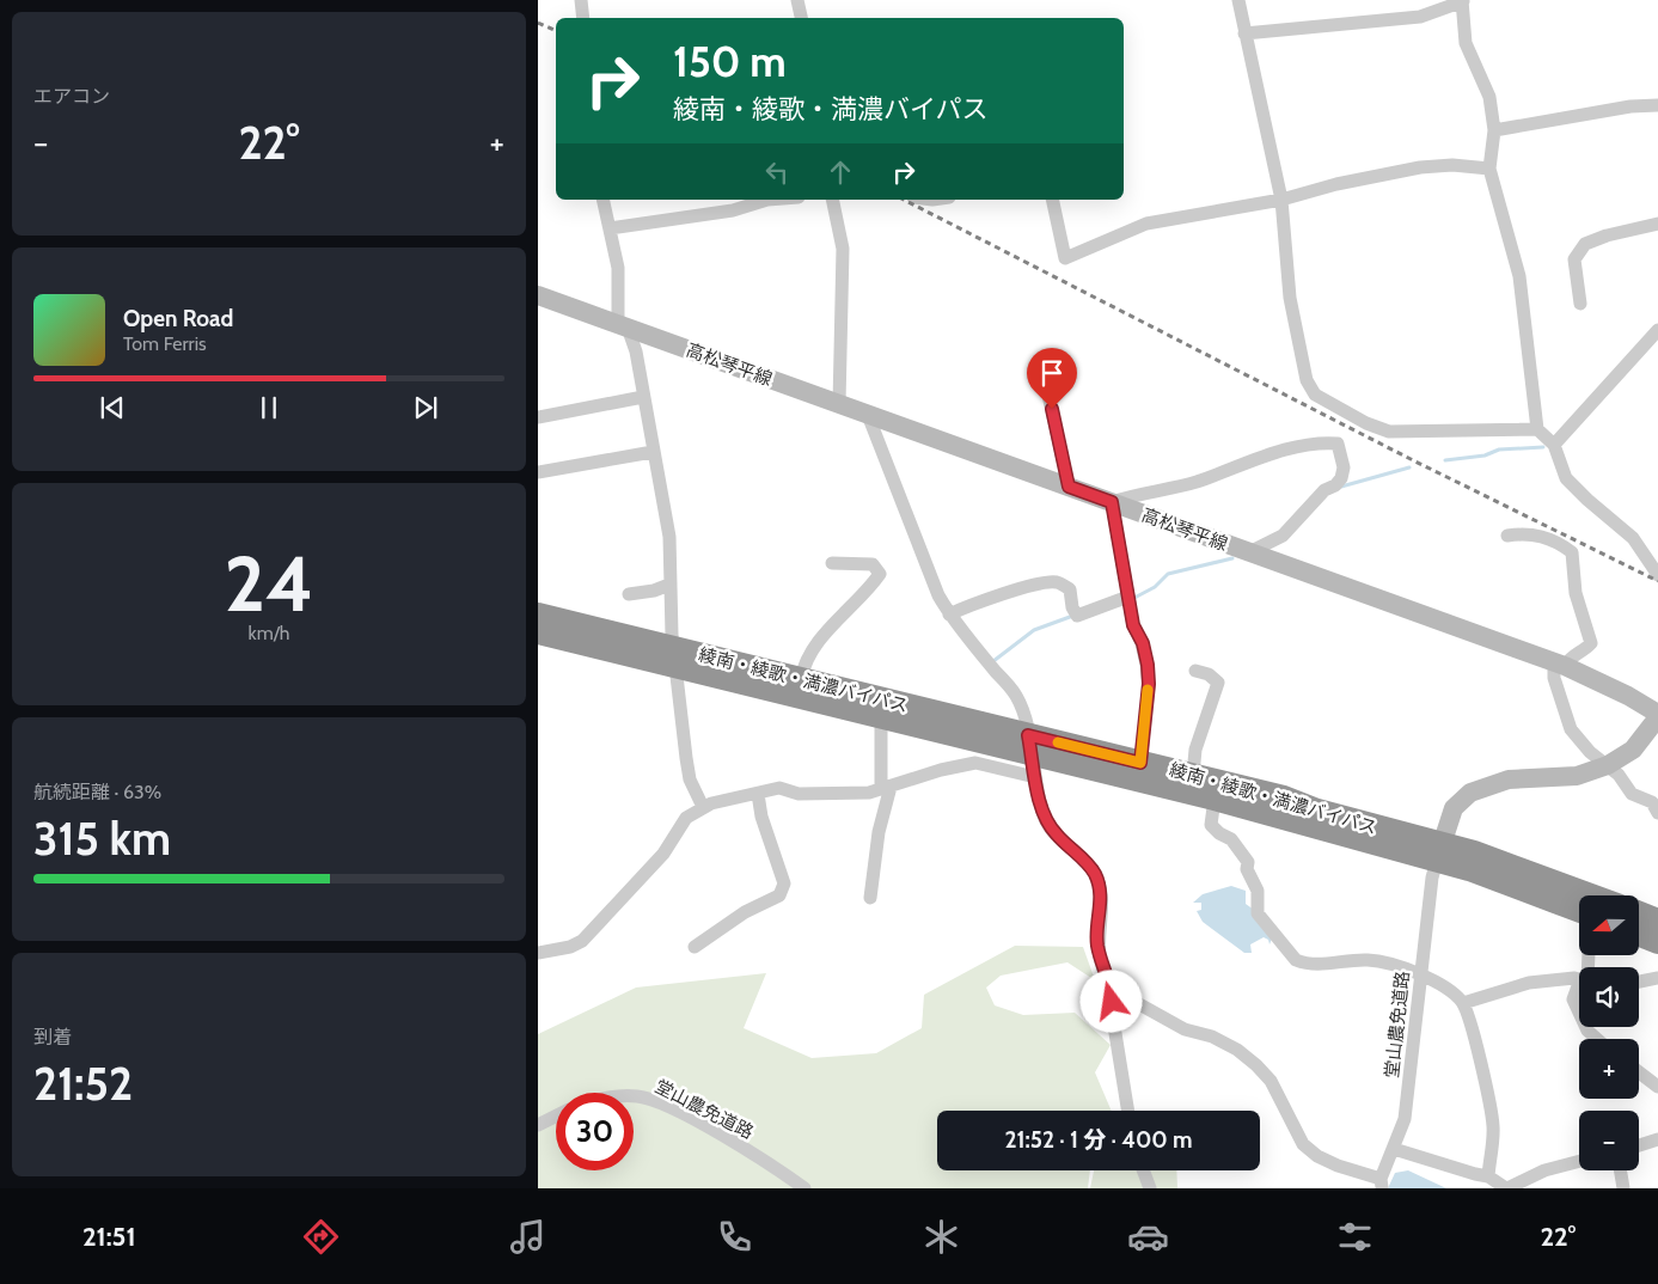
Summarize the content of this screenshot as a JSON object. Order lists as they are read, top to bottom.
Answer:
{
  "streets": {
    "highway": ["綾南・綾歌・満濃バイパス"],
    "main road": ["高松琴平線"],
    "street": ["堂山農免道路"]
  },
  "crossings": [
    ["綾南・綾歌・満濃バイパス", "堂山農免道路"]
  ],
  "north": "left",
  "page": {
    "tile": [
      "エアコン",
      ["24", "km/h"],
      ["航続距離 · 63%", "315 km"],
      ["到着", "21:52"]
    ],
    "turn": ["150 m", "綾南・綾歌・満濃バイパス"],
    "heat": ["−", "22°", "+"],
    "song": ["Open Road", "Tom Ferris"],
    "map_buttons": ["+", "−"],
    "limit": "30",
    "trip": "21:52 · 1 分 · 400 m",
    "tabs": ["21:51", "22°"]
  }
}
